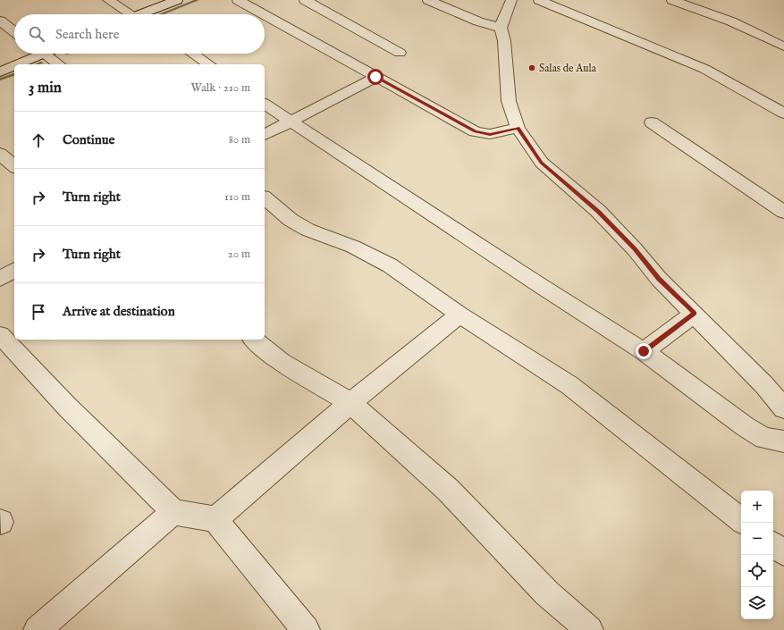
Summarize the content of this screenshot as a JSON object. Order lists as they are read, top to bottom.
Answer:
{
  "places": ["Salas de Aula"],
  "page": {
    "search": "Search here",
    "heading": ["3 min", "Walk · 210 m"],
    "list": [
      ["Continue", "80 m"],
      ["Turn right", "110 m"],
      ["Turn right", "20 m"],
      "Arrive at destination"
    ],
    "map_buttons": ["+", "−"]
  }
}
